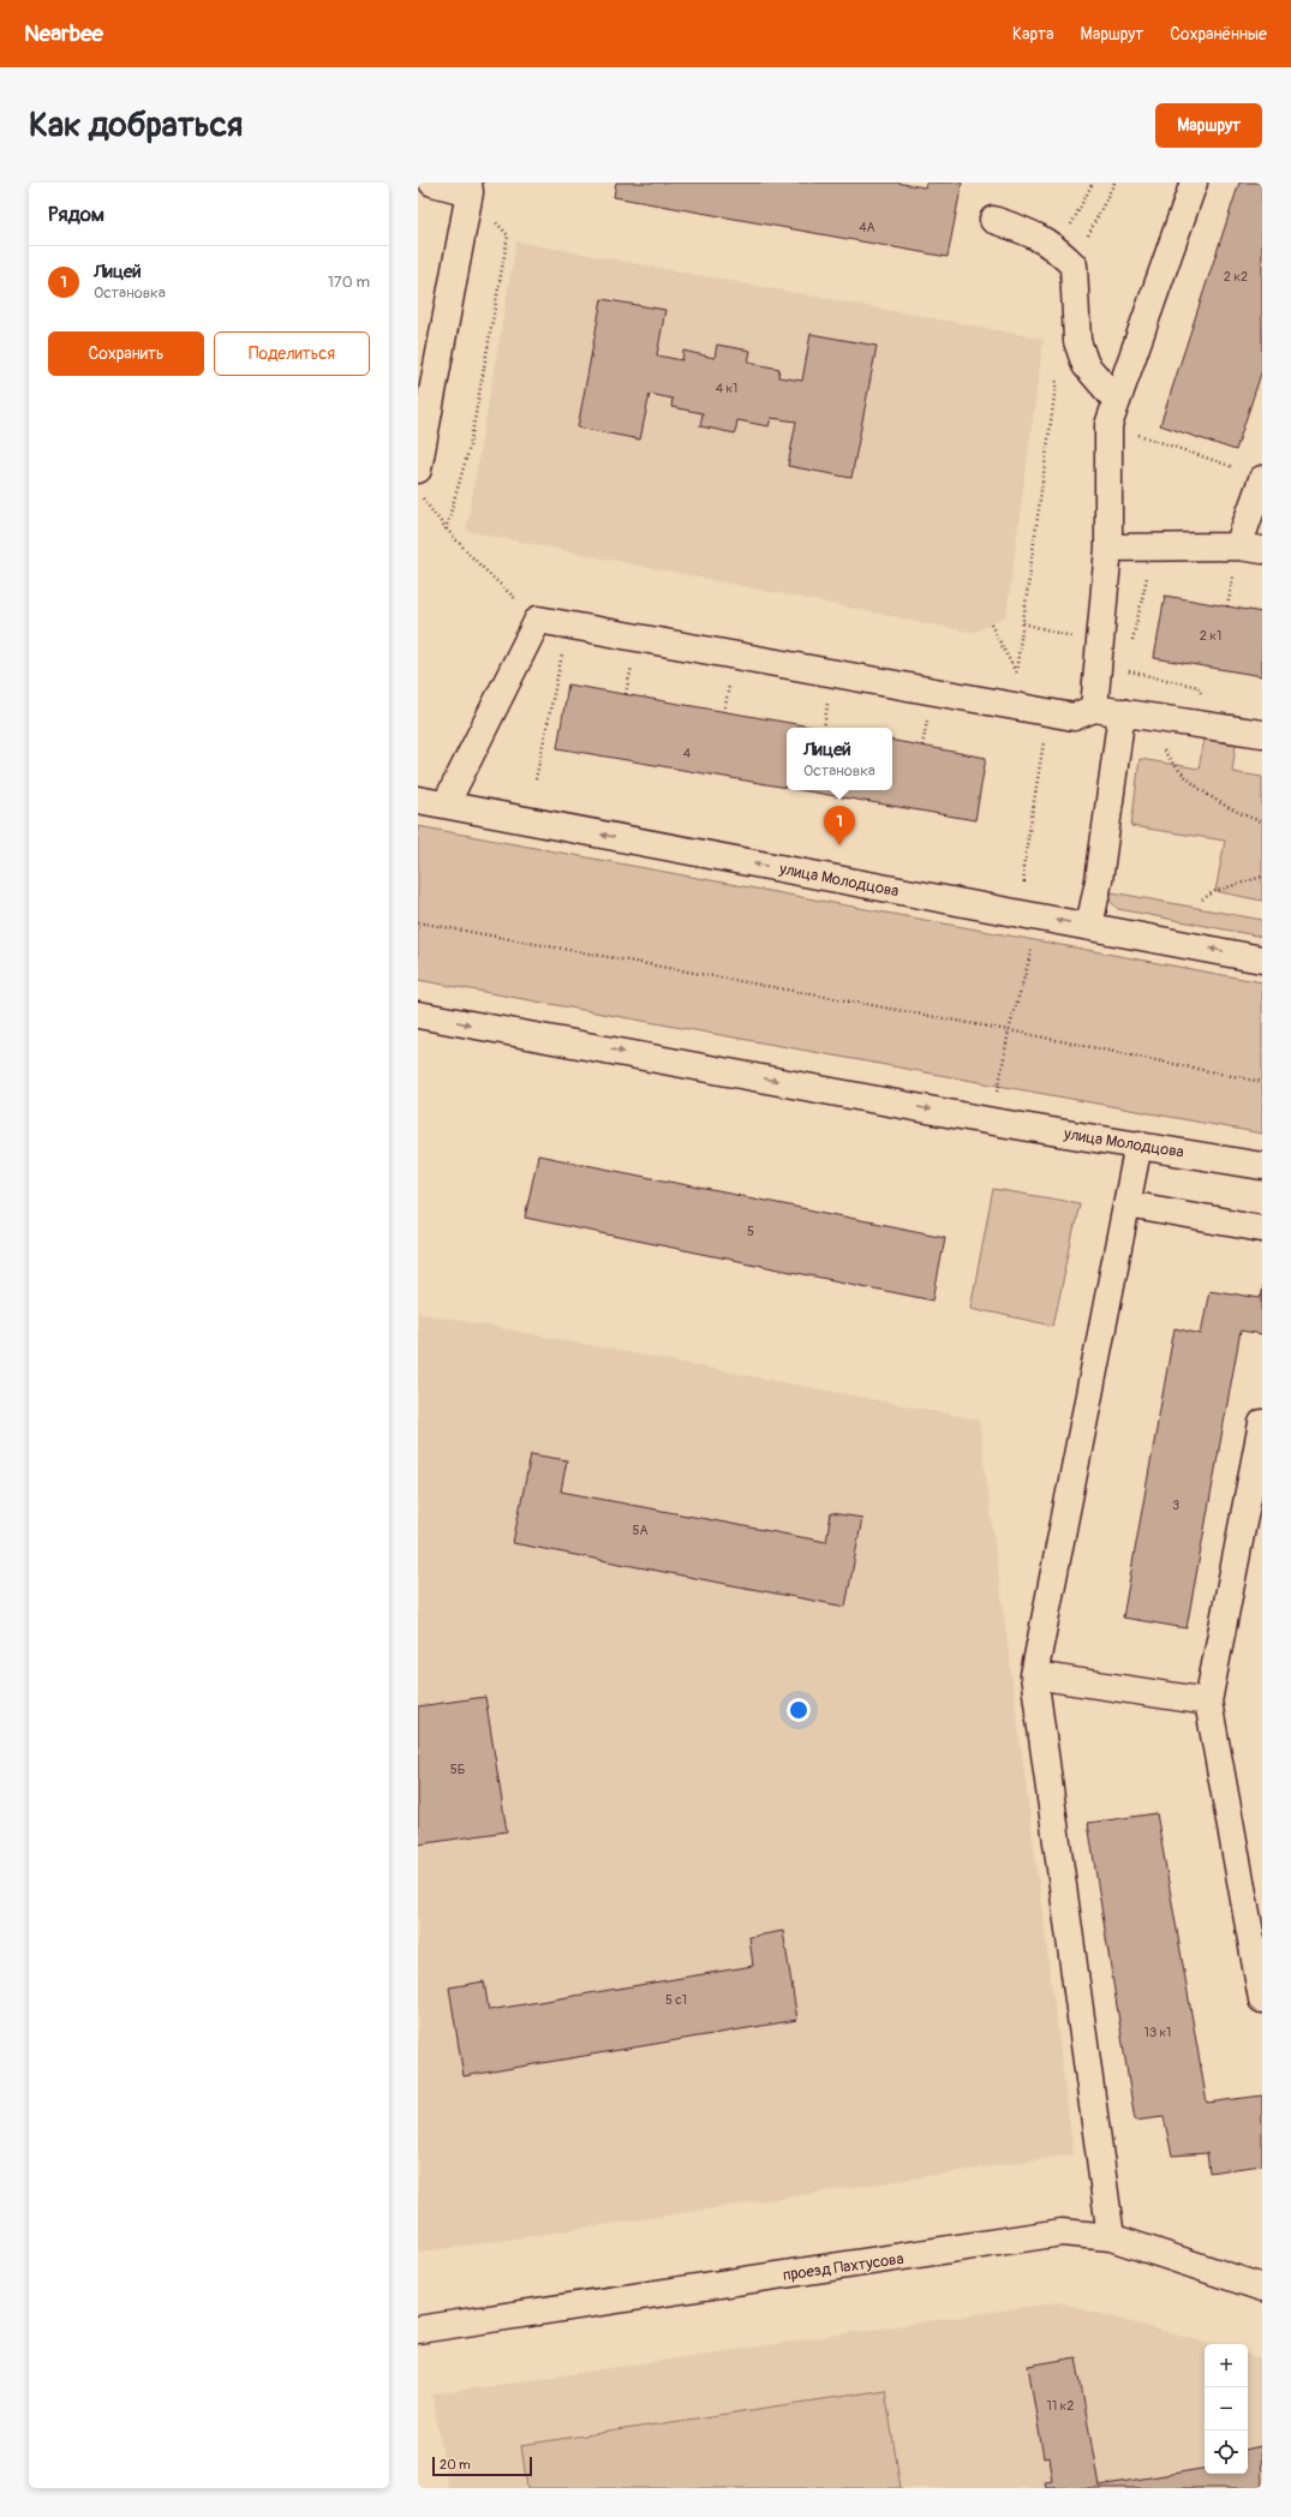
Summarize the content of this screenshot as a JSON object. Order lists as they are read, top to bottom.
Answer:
{
  "streets": {
    "street": ["улица Молодцова", "проезд Пахтусова"]
  },
  "house_numbers": [
    "4А",
    "2 к2",
    "4 к1",
    "2 к1",
    "4",
    "5",
    "3",
    "5А",
    "5Б",
    "5 с1",
    "13 к1",
    "11 к2"
  ],
  "scale_bar": "20 m",
  "page": {
    "header": "Nearbee",
    "nav": ["Карта", "Маршрут", "Сохранённые"],
    "buttons": [
      "Маршрут",
      ["Сохранить", "Поделиться"]
    ],
    "title": "Как добраться",
    "heading": "Рядом",
    "list": [
      {
        "mark": "1",
        "name": "Лицей",
        "note": "Остановка",
        "value": "170 m"
      }
    ],
    "popup": ["Лицей", "Остановка"],
    "pins": "1",
    "map_buttons": ["+", "−"],
    "scale": "20 m"
  }
}
